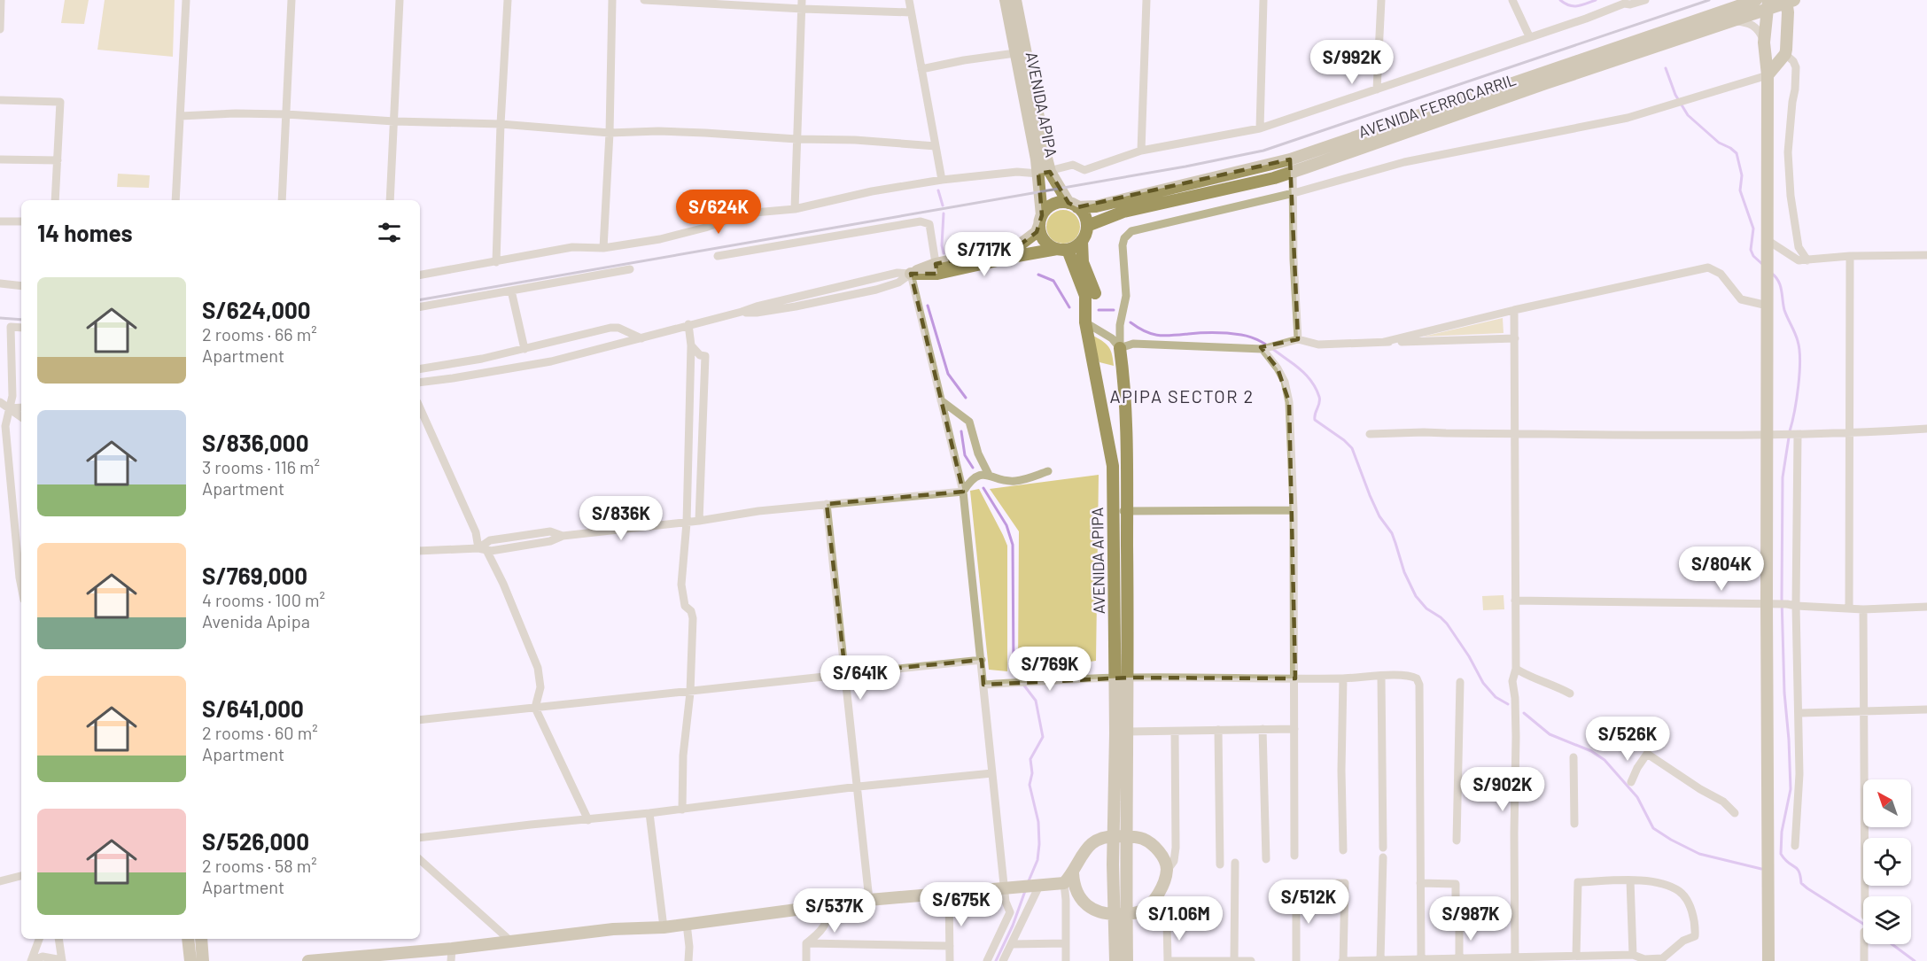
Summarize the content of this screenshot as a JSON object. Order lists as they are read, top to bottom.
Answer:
{
  "streets": {
    "street": ["AVENIDA APIPA", "AVENIDA FERROCARRIL"]
  },
  "crossings": [
    ["AVENIDA APIPA", "AVENIDA FERROCARRIL"]
  ],
  "districts": ["APIPA SECTOR 2"],
  "north": "top left",
  "page": {
    "price": [
      "S/992K",
      "S/624K",
      "S/717K",
      "S/836K",
      "S/804K",
      "S/769K",
      "S/641K",
      "S/526K",
      "S/902K",
      "S/512K",
      "S/675K",
      "S/537K",
      "S/1.06M",
      "S/987K"
    ],
    "heading": "14 homes",
    "list": [
      {
        "name": "S/624,000",
        "note": "2 rooms · 66 m² · Apartment"
      },
      {
        "name": "S/836,000",
        "note": "3 rooms · 116 m² · Apartment"
      },
      {
        "name": "S/769,000",
        "note": "4 rooms · 100 m² · Avenida Apipa"
      },
      {
        "name": "S/641,000",
        "note": "2 rooms · 60 m² · Apartment"
      },
      {
        "name": "S/526,000",
        "note": "2 rooms · 58 m² · Apartment"
      }
    ]
  }
}
